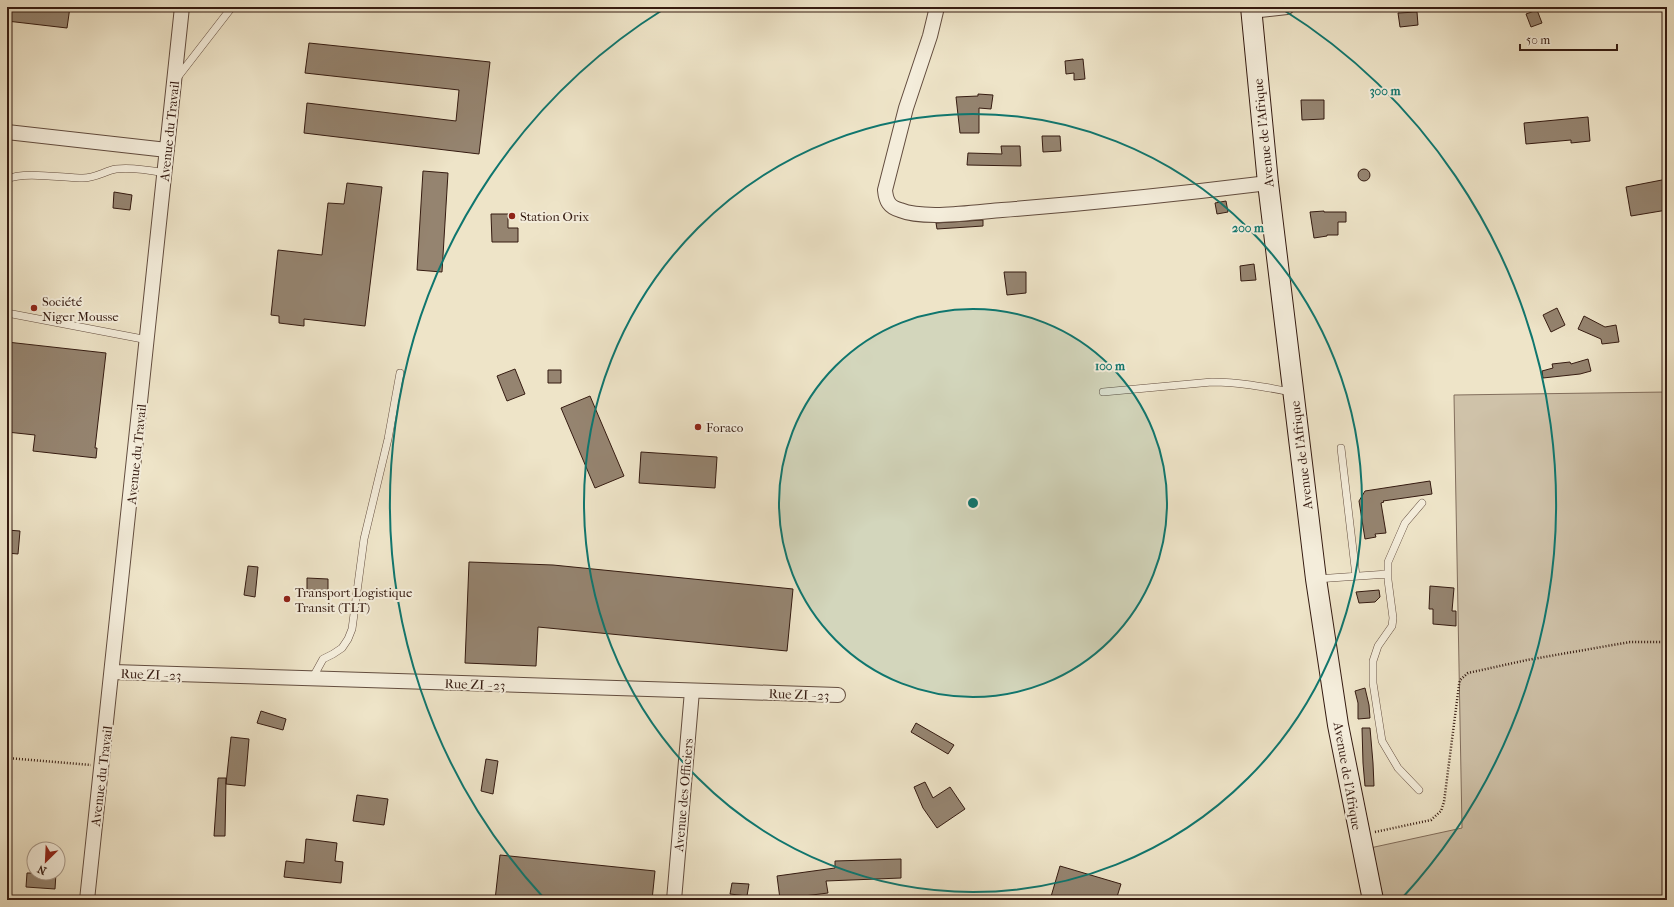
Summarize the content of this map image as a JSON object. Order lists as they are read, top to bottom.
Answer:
{
  "streets": {
    "main road": ["Avenue de l'Afrique"],
    "street": ["Avenue du Travail", "Rue ZI - 23", "Avenue des Officiers"]
  },
  "crossings": [
    ["Avenue du Travail", "Rue ZI - 23"],
    ["Rue ZI - 23", "Avenue des Officiers"]
  ],
  "places": [
    "Station Orix",
    "Société Niger Mousse",
    "Foraco",
    "Transport Logistique Transit (TLT)"
  ],
  "scale_bar": "50 m",
  "north": "bottom left",
  "rings": ["300 m", "200 m", "100 m"]
}
